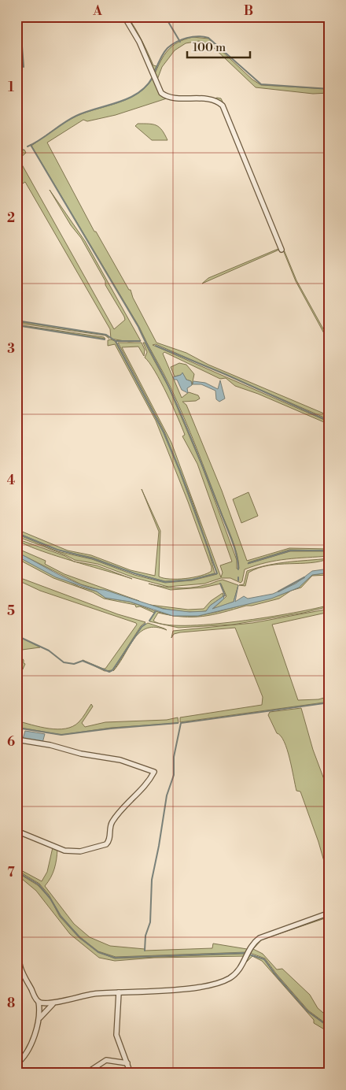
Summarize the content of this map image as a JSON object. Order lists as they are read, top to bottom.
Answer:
{
  "scale_bar": "100 m",
  "grid": {
    "columns": ["A", "B"],
    "rows": [
      "1",
      "2",
      "3",
      "4",
      "5",
      "6",
      "7",
      "8"
    ]
  }
}
